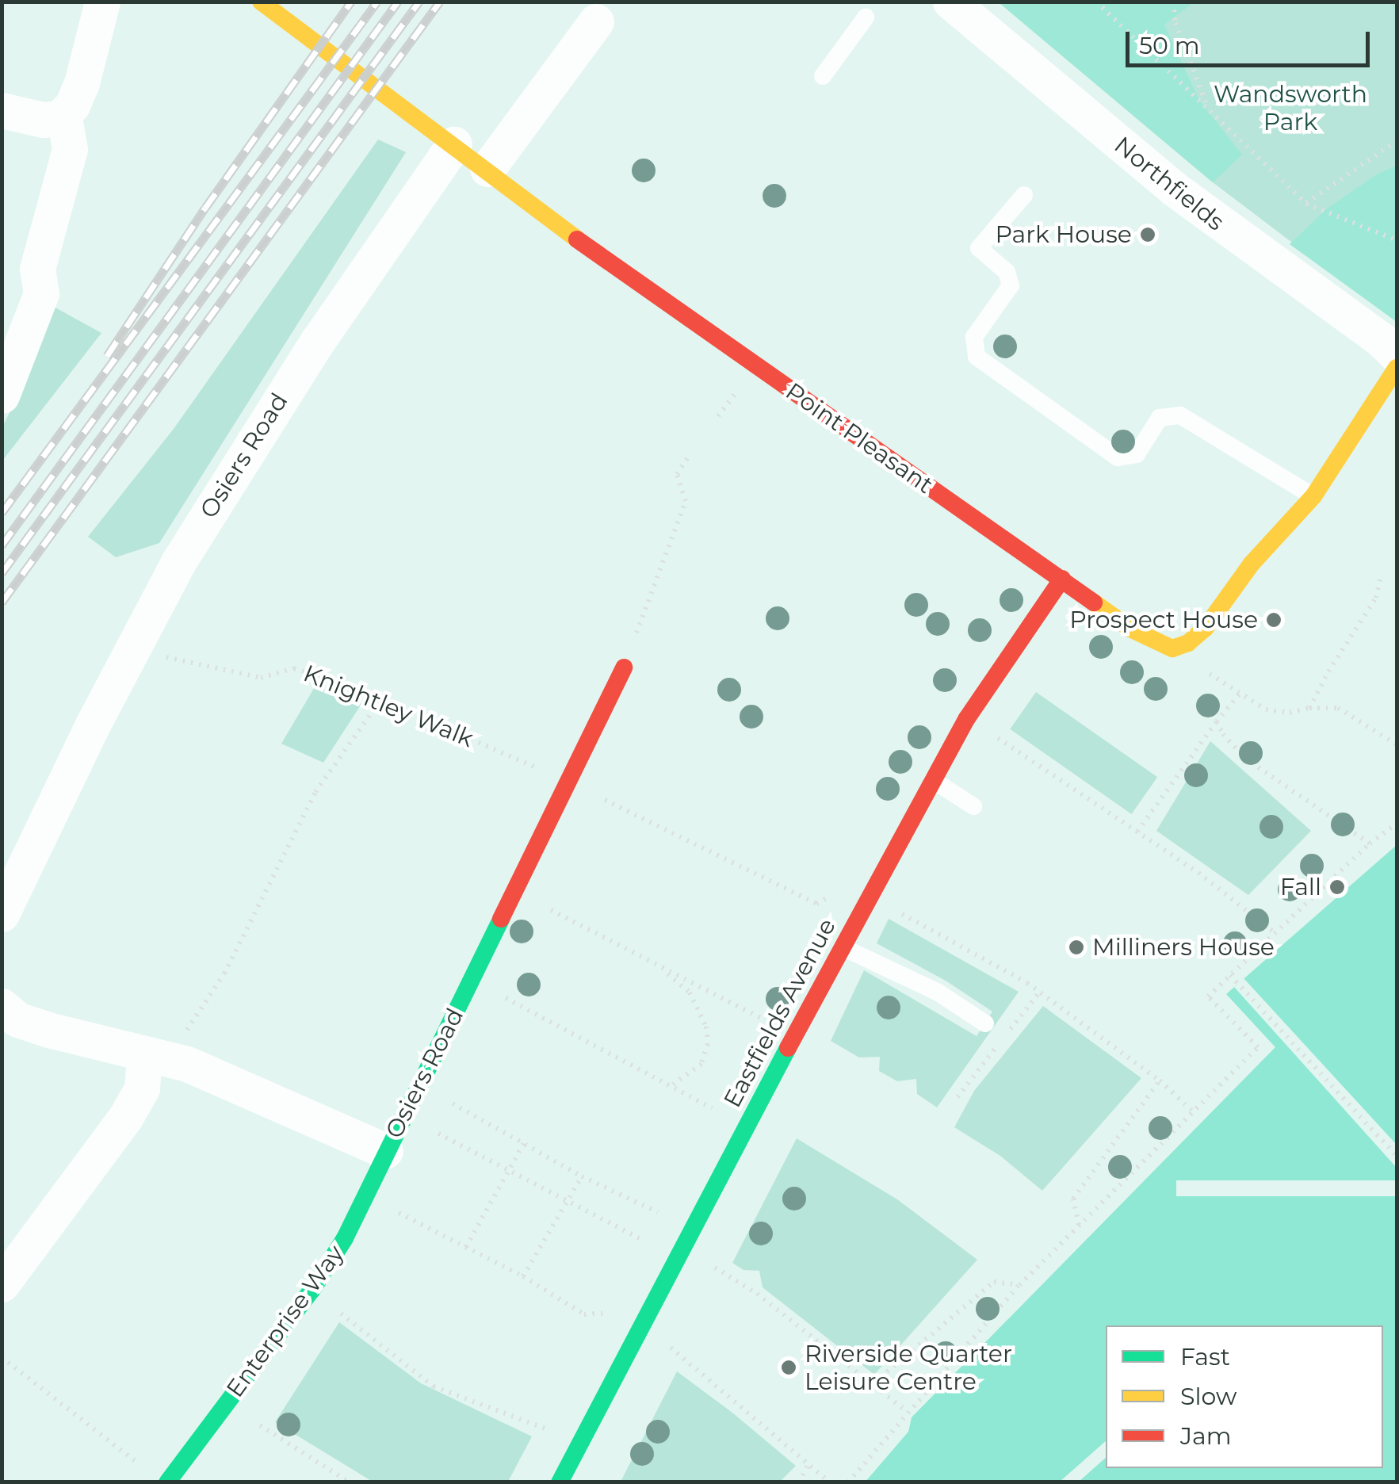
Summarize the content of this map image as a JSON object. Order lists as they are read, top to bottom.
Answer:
{
  "streets": {
    "street": [
      "Northfields",
      "Point Pleasant",
      "Osiers Road",
      "Eastfields Avenue",
      "Enterprise Way"
    ],
    "path": ["Knightley Walk"]
  },
  "crossings": [
    ["Point Pleasant", "Osiers Road"],
    ["Point Pleasant", "Eastfields Avenue"],
    ["Osiers Road", "Knightley Walk"],
    ["Osiers Road", "Enterprise Way"]
  ],
  "parks": ["Wandsworth Park"],
  "places": [
    "Park House",
    "Prospect House",
    "Fall",
    "Milliners House",
    "Riverside Quarter Leisure Centre"
  ],
  "legend": ["Fast", "Slow", "Jam"],
  "scale_bar": "50 m"
}
